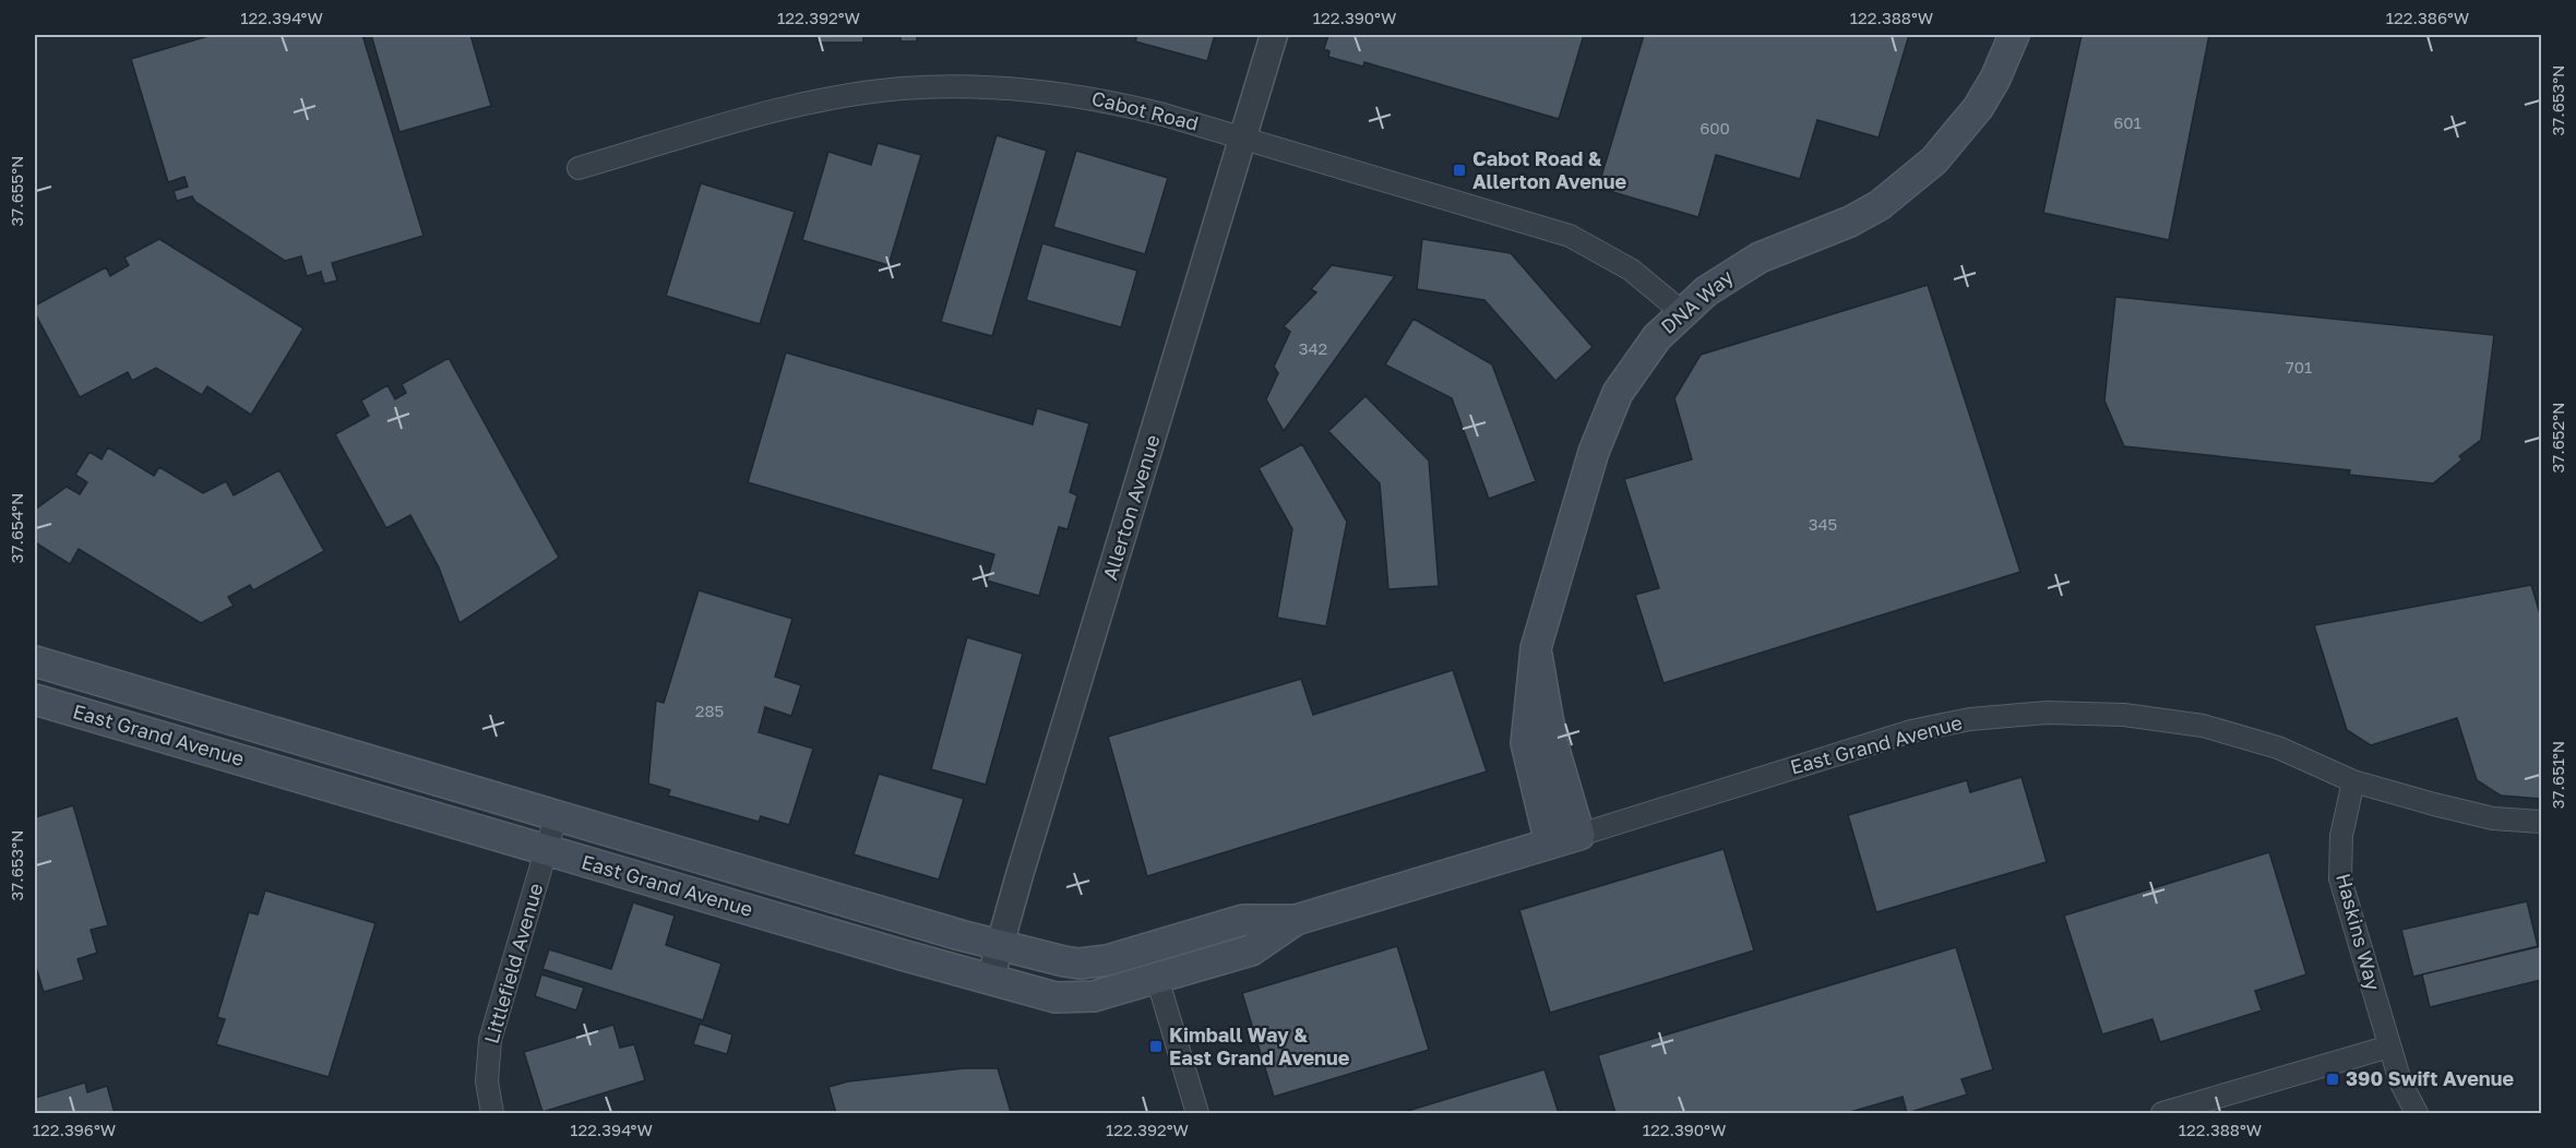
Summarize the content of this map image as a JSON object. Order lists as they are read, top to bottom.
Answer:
{
  "streets": {
    "main road": ["DNA Way", "East Grand Avenue"],
    "street": [
      "Cabot Road",
      "Allerton Avenue",
      "Haskins Way",
      "Littlefield Avenue"
    ]
  },
  "crossings": [
    ["Cabot Road", "DNA Way"],
    ["Cabot Road", "Allerton Avenue"],
    ["DNA Way", "East Grand Avenue"],
    ["Allerton Avenue", "East Grand Avenue"],
    ["East Grand Avenue", "Haskins Way"],
    ["East Grand Avenue", "Littlefield Avenue"]
  ],
  "places": {
    "transit": ["Cabot Road & Allerton Avenue", "Kimball Way & East Grand Avenue", "390 Swift Avenue"]
  },
  "house_numbers": [
    "601",
    "600",
    "342",
    "701",
    "345",
    "285"
  ],
  "coordinates": [
    "122.394°W",
    "122.392°W",
    "122.390°W",
    "122.388°W",
    "122.386°W",
    "37.653°N",
    "37.655°N",
    "37.652°N",
    "37.654°N",
    "37.651°N",
    "122.396°W"
  ]
}
